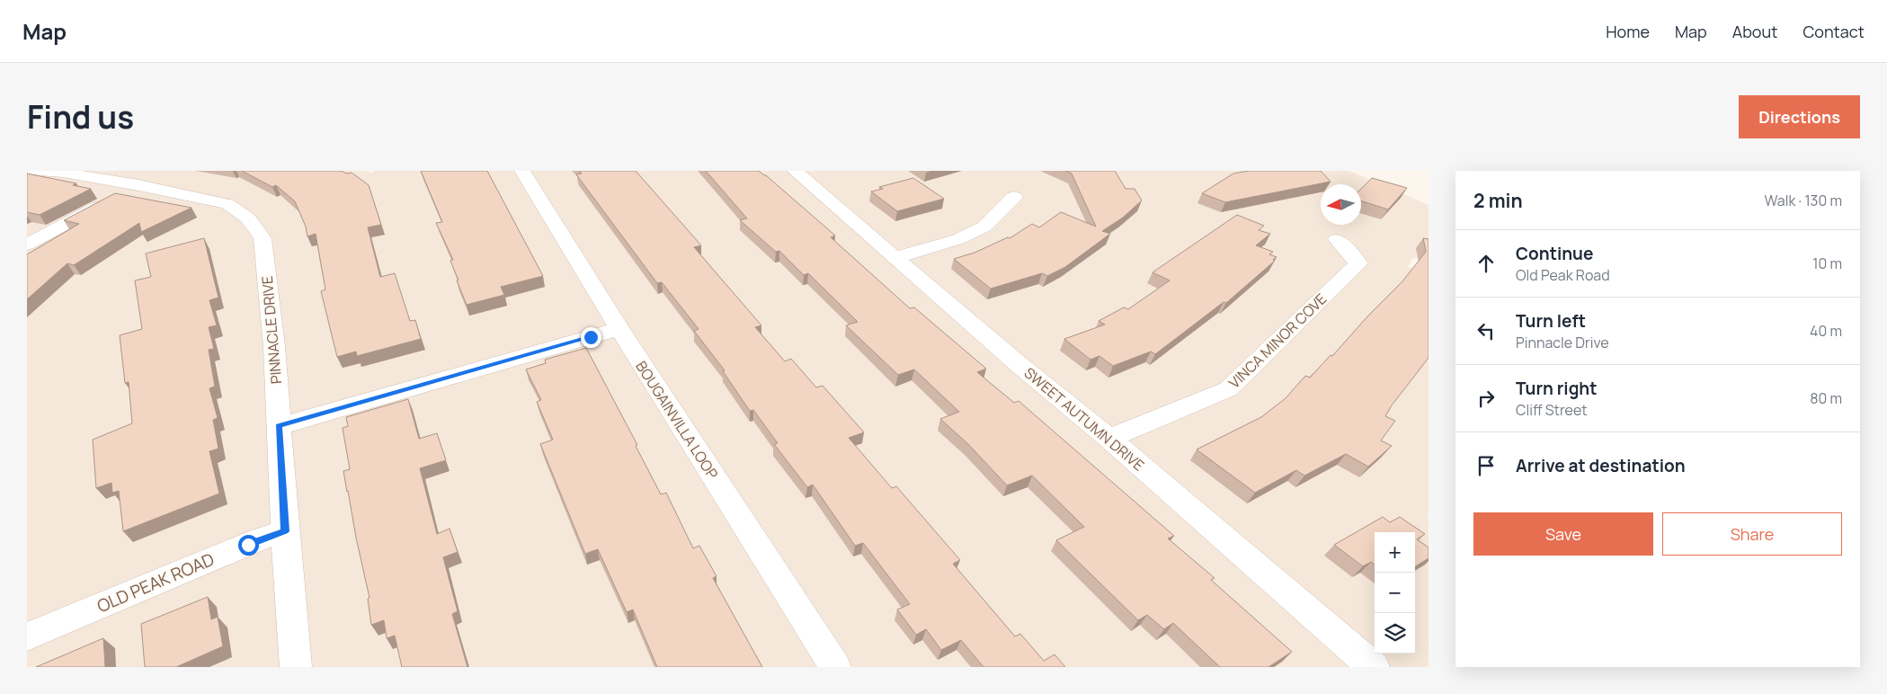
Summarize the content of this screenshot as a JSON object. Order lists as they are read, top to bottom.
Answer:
{
  "streets": {
    "street": [
      "PINNACLE DRIVE",
      "VINCA MINOR COVE",
      "SWEET AUTUMN DRIVE",
      "BOUGAINVILLA LOOP",
      "OLD PEAK ROAD"
    ]
  },
  "crossings": [
    ["PINNACLE DRIVE", "OLD PEAK ROAD"],
    ["VINCA MINOR COVE", "SWEET AUTUMN DRIVE"]
  ],
  "north": "left",
  "page": {
    "header": "Map",
    "nav": [
      "Home",
      "Map",
      "About",
      "Contact"
    ],
    "title": "Find us",
    "buttons": [
      "Directions",
      ["Save", "Share"]
    ],
    "heading": ["2 min", "Walk · 130 m"],
    "list": [
      ["Continue", "Old Peak Road", "10 m"],
      ["Turn left", "Pinnacle Drive", "40 m"],
      ["Turn right", "Cliff Street", "80 m"],
      "Arrive at destination"
    ],
    "map_buttons": ["+", "−"]
  }
}
